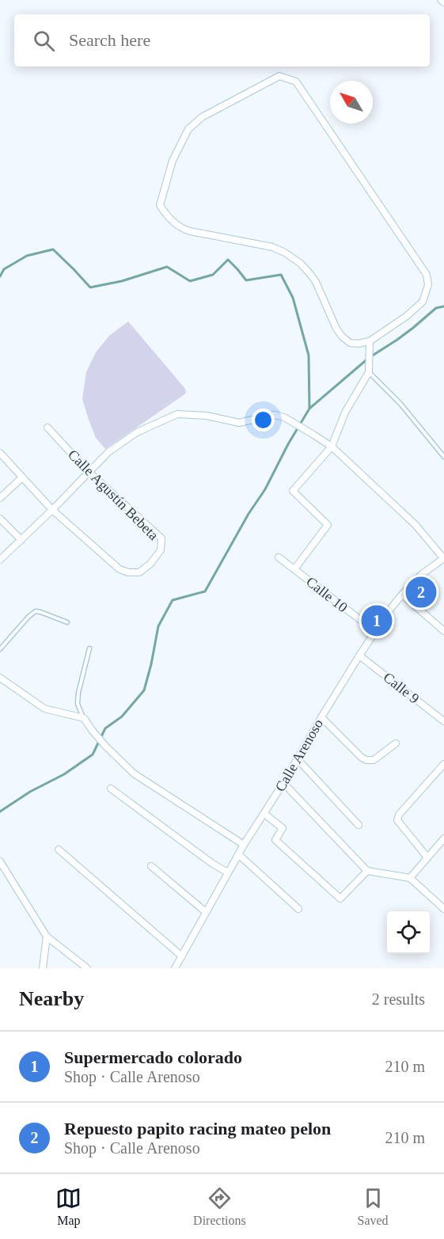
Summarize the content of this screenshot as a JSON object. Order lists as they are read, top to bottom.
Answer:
{
  "streets": {
    "street": [
      "Calle Agustín Bebeta",
      "Calle 10",
      "Calle 9",
      "Calle Arenoso"
    ]
  },
  "crossings": [
    ["Calle 10", "Calle Arenoso"],
    ["Calle 9", "Calle Arenoso"]
  ],
  "north": "top left",
  "page": {
    "search": "Search here",
    "pins": ["2", "1"],
    "heading": ["Nearby", "2 results"],
    "list": [
      {
        "mark": "1",
        "name": "Supermercado colorado",
        "note": "Shop · Calle Arenoso",
        "value": "210 m"
      },
      {
        "mark": "2",
        "name": "Repuesto papito racing mateo pelon",
        "note": "Shop · Calle Arenoso",
        "value": "210 m"
      }
    ],
    "nav": ["Map", "Directions", "Saved"]
  }
}
